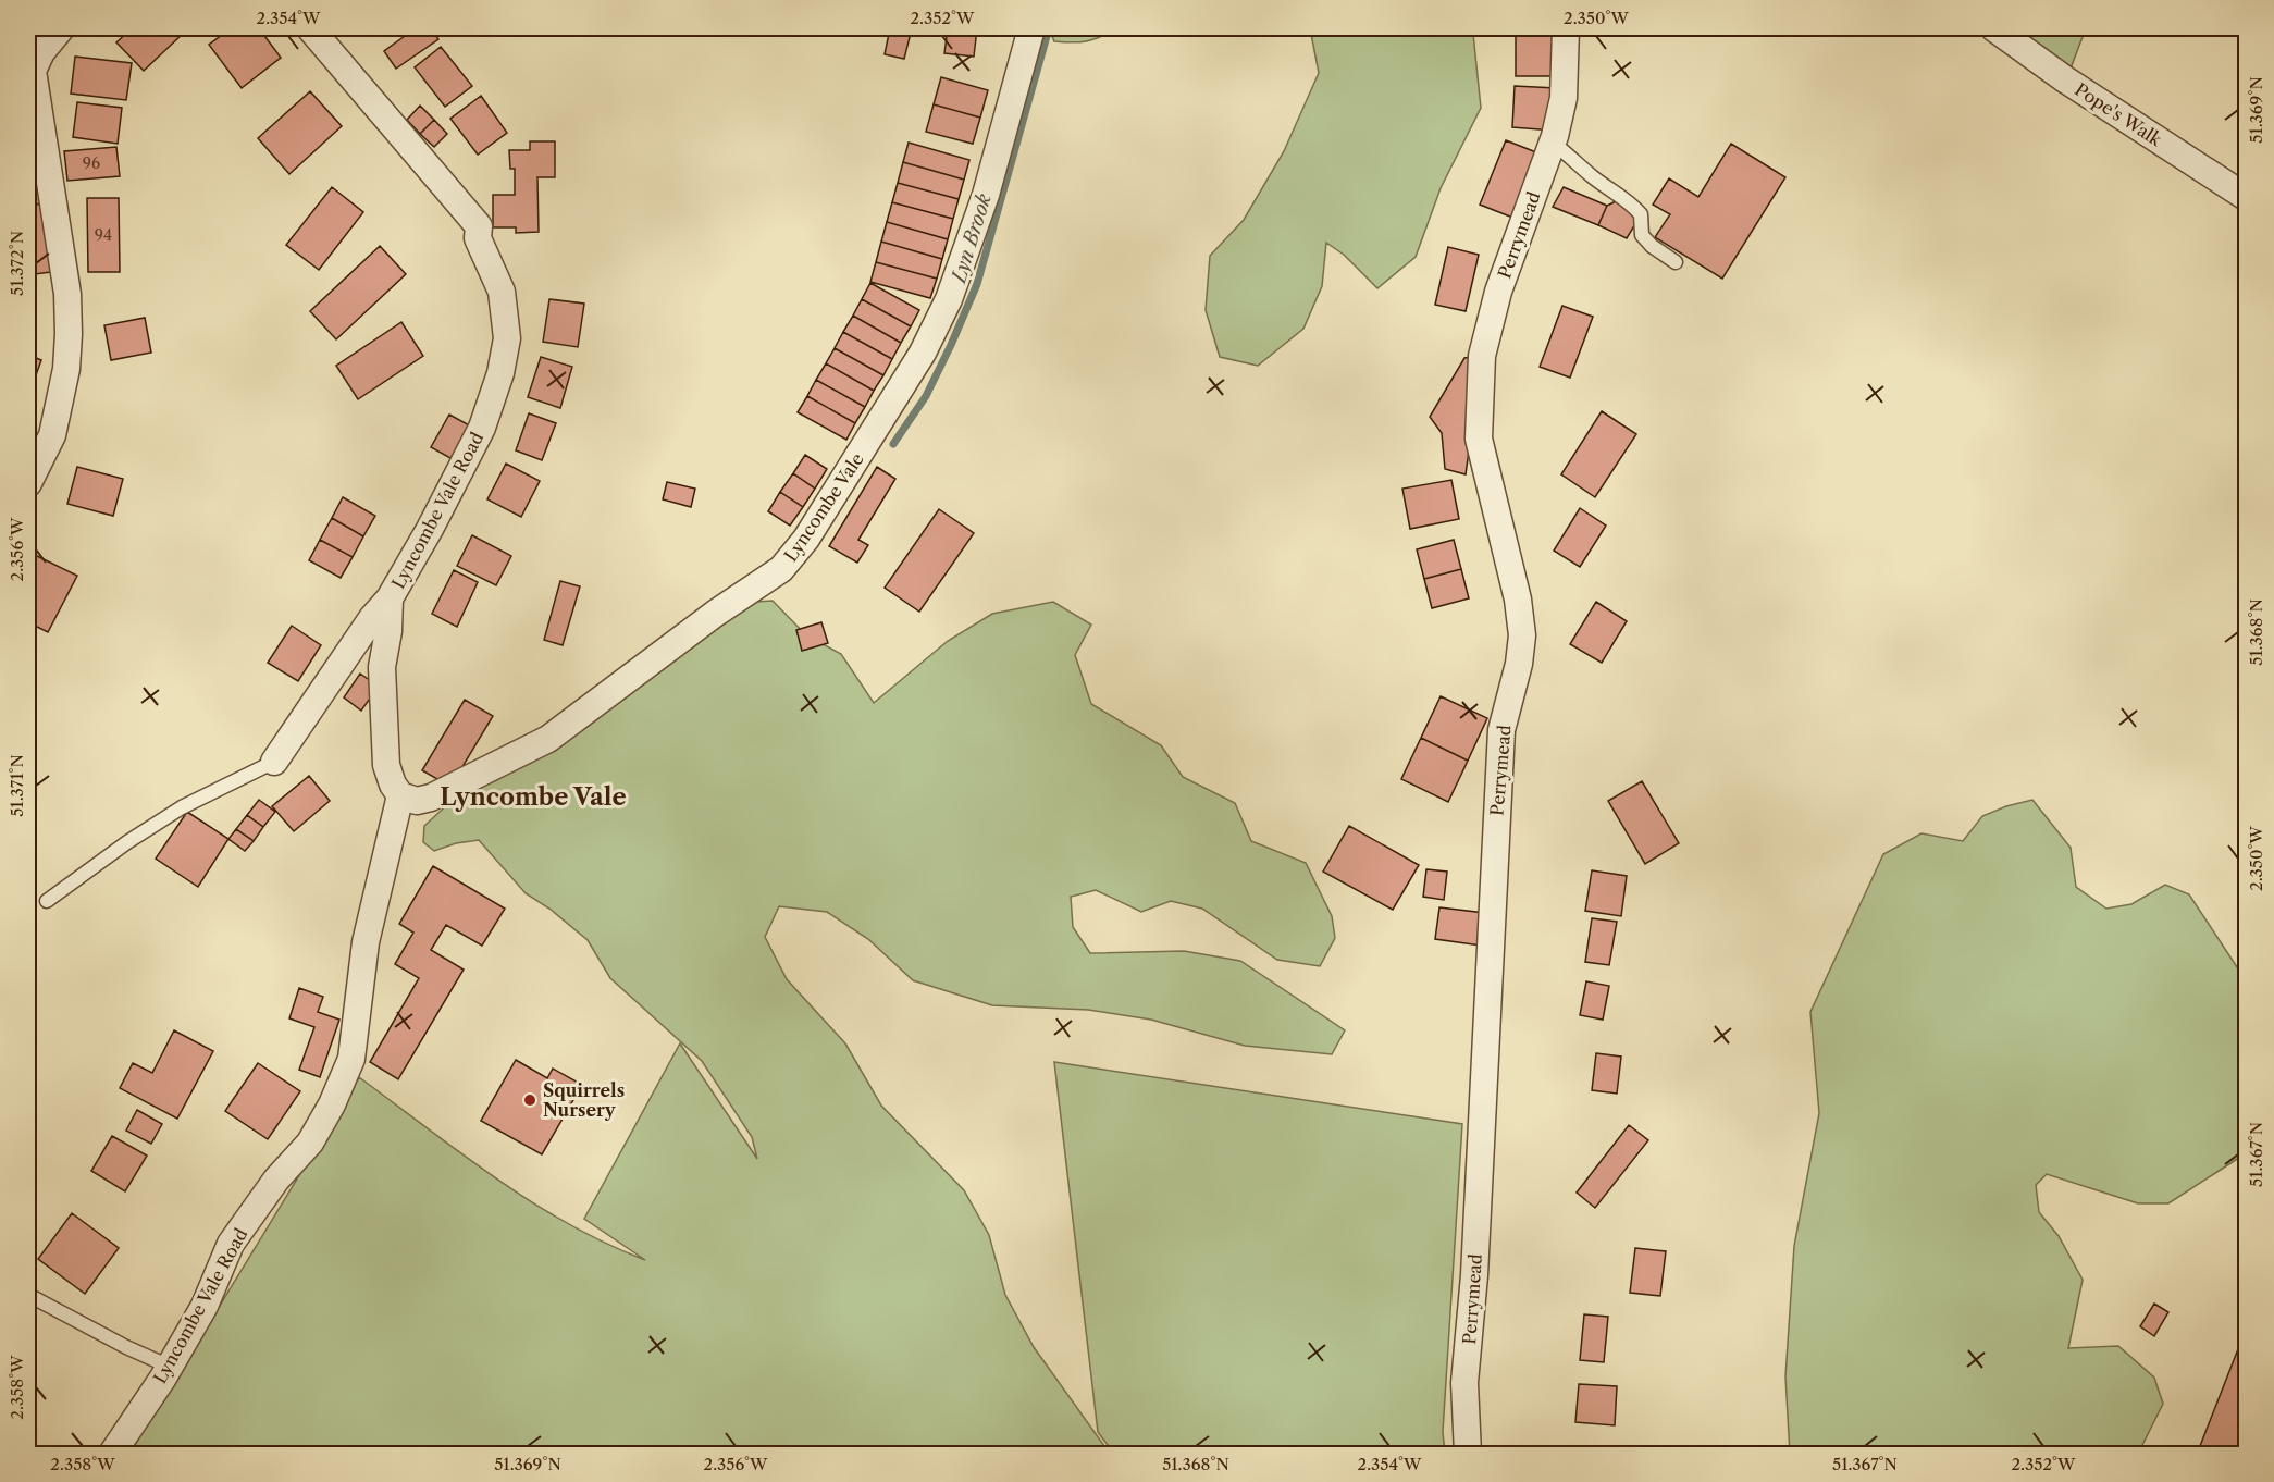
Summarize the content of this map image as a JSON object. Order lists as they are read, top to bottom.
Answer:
{
  "streets": {
    "street": [
      "Pope's Walk",
      "Perrymead",
      "Lyncombe Vale",
      "Lyncombe Vale Road"
    ]
  },
  "crossings": [
    ["Lyncombe Vale", "Lyncombe Vale Road"]
  ],
  "districts": ["Lyncombe Vale"],
  "water": ["Lyn Brook"],
  "places": ["Squirrels Nursery"],
  "house_numbers": ["96", "94"],
  "coordinates": [
    "2.354°W",
    "2.352°W",
    "2.350°W",
    "51.369°N",
    "51.372°N",
    "2.356°W",
    "51.368°N",
    "51.371°N",
    "51.367°N",
    "2.358°W"
  ]
}
